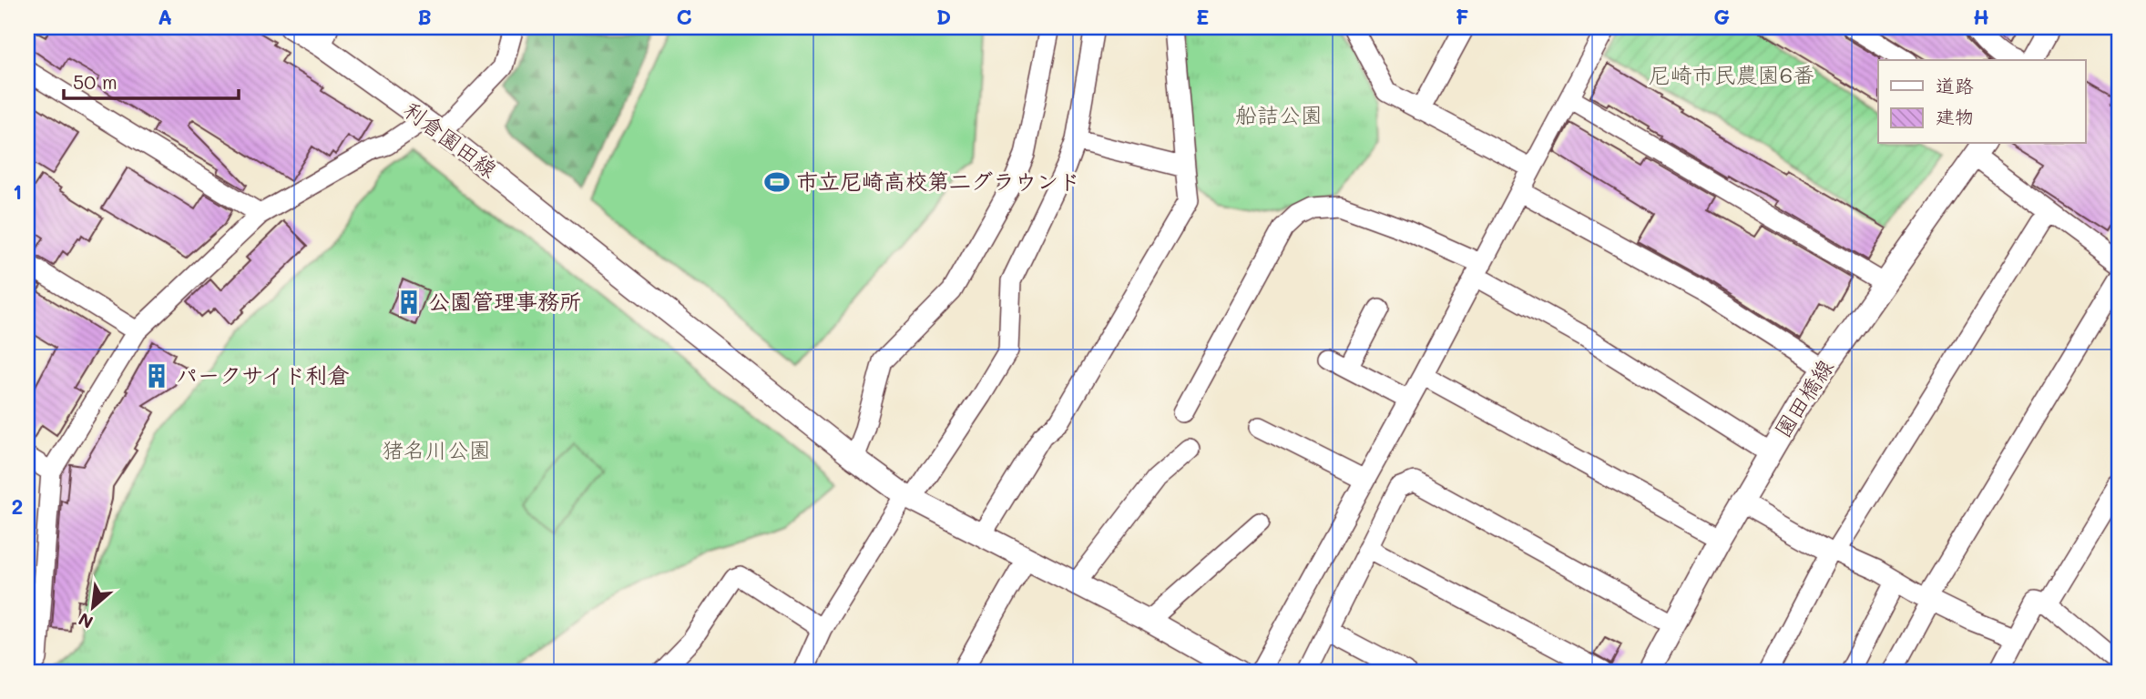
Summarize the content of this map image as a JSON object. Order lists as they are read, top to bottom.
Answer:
{
  "streets": {
    "street": ["利倉園田線", "園田橋線"]
  },
  "parks": ["尼崎市民農園6番", "船詰公園", "猪名川公園"],
  "places": {
    "sports": ["市立尼崎高校第二グラウンド"],
    "building": ["公園管理事務所", "パークサイド利倉"]
  },
  "legend": ["道路", "建物"],
  "scale_bar": "50 m",
  "north": "bottom left",
  "grid": {
    "columns": [
      "A",
      "B",
      "C",
      "D",
      "E",
      "F",
      "G",
      "H"
    ],
    "rows": ["1", "2"]
  }
}
